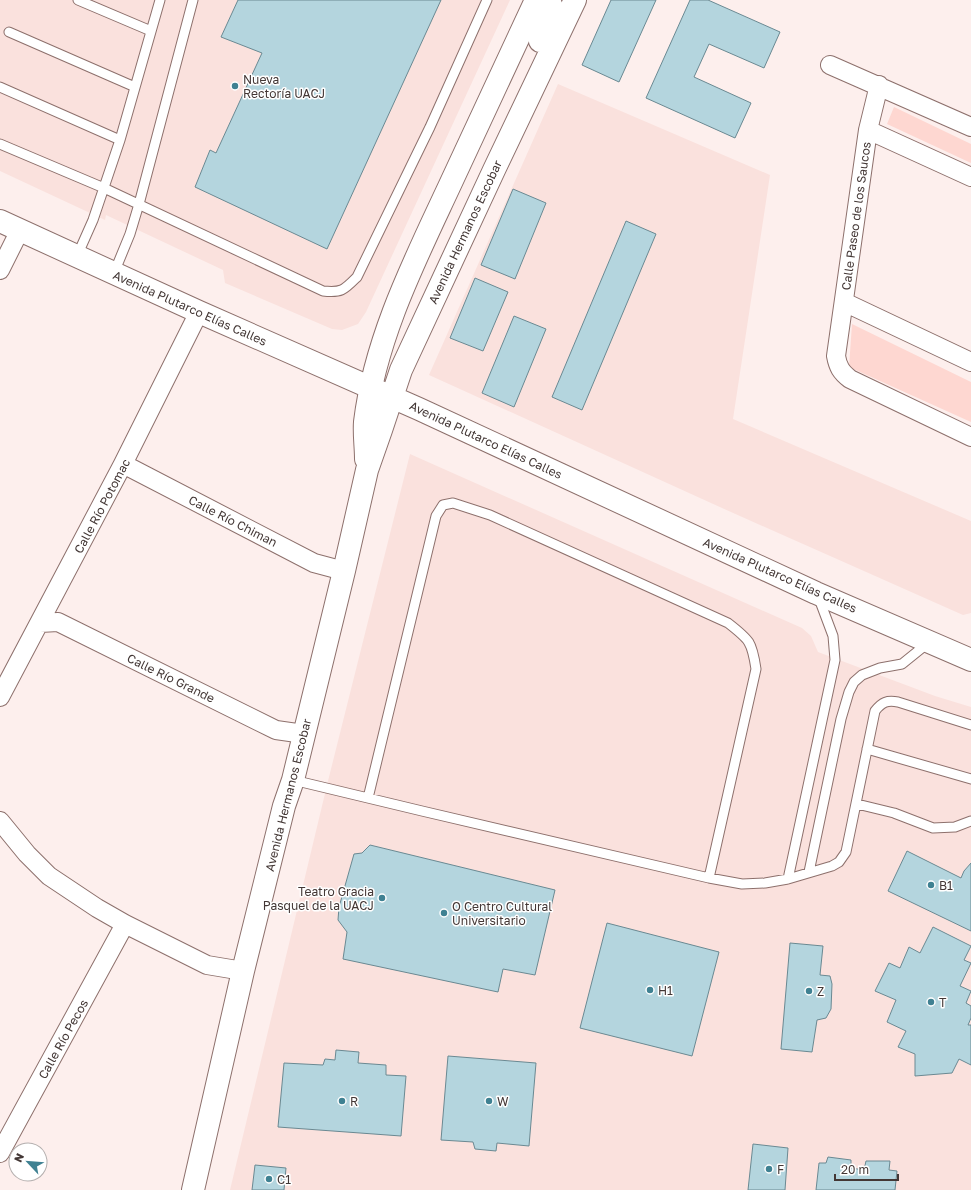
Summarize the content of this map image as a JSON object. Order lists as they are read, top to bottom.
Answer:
{
  "streets": {
    "main road": ["Avenida Hermanos Escobar", "Avenida Plutarco Elías Calles"],
    "street": [
      "Calle Paseo de los Saucos",
      "Calle Río Potomac",
      "Calle Río Chiman",
      "Calle Río Grande",
      "Calle Río Pecos"
    ]
  },
  "crossings": [
    ["Avenida Hermanos Escobar", "Avenida Plutarco Elías Calles"],
    ["Avenida Hermanos Escobar", "Calle Río Chiman"],
    ["Avenida Hermanos Escobar", "Calle Río Grande"],
    ["Avenida Plutarco Elías Calles", "Calle Río Potomac"],
    ["Calle Río Potomac", "Calle Río Chiman"],
    ["Calle Río Potomac", "Calle Río Grande"]
  ],
  "places": [
    "Nueva Rectoría UACJ",
    "B1",
    "Teatro Gracia Pasquel de la UACJ",
    "O Centro Cultural Universitario",
    "H1",
    "Z",
    "T",
    "R",
    "W",
    "F",
    "C1"
  ],
  "scale_bar": "20 m",
  "north": "top left"
}
